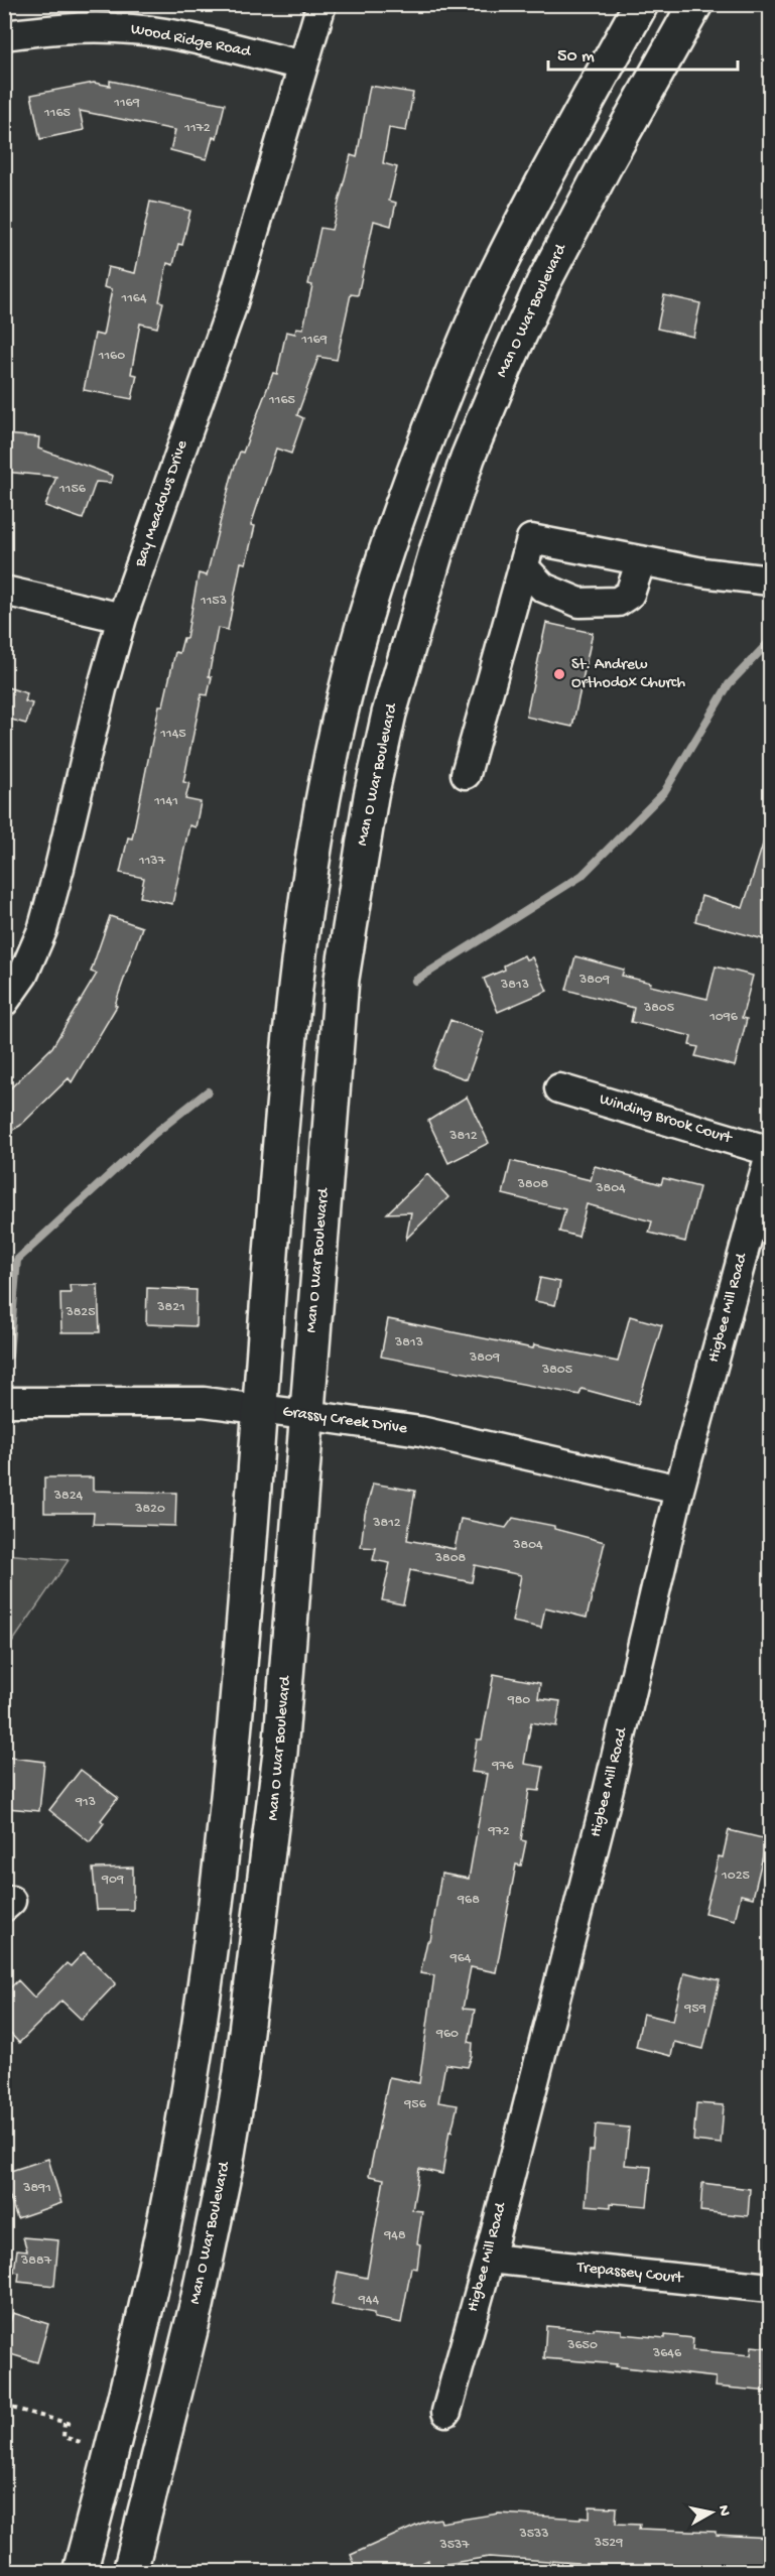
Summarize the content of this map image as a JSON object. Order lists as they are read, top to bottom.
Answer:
{
  "streets": {
    "main road": ["Man O War Boulevard"],
    "street": [
      "Wood Ridge Road",
      "Bay Meadows Drive",
      "Winding Brook Court",
      "Higbee Mill Road",
      "Grassy Creek Drive",
      "Trepassey Court"
    ]
  },
  "crossings": [
    ["Wood Ridge Road", "Bay Meadows Drive"],
    ["Man O War Boulevard", "Grassy Creek Drive"],
    ["Winding Brook Court", "Higbee Mill Road"],
    ["Higbee Mill Road", "Grassy Creek Drive"],
    ["Higbee Mill Road", "Trepassey Court"]
  ],
  "places": ["St. Andrew Orthodox Church"],
  "house_numbers": [
    "1169",
    "1165",
    "1172",
    "1164",
    "1169",
    "1160",
    "1165",
    "1156",
    "1153",
    "1145",
    "1141",
    "1137",
    "3809",
    "3813",
    "3805",
    "1096",
    "3812",
    "3808",
    "3804",
    "3821",
    "3825",
    "3813",
    "3809",
    "3805",
    "3824",
    "3820",
    "3812",
    "3804",
    "3808",
    "980",
    "976",
    "913",
    "972",
    "1025",
    "909",
    "968",
    "964",
    "959",
    "960",
    "956",
    "3891",
    "948",
    "3887",
    "944",
    "3650",
    "3646",
    "3533",
    "3529",
    "3537"
  ],
  "scale_bar": "50 m",
  "north": "right"
}
